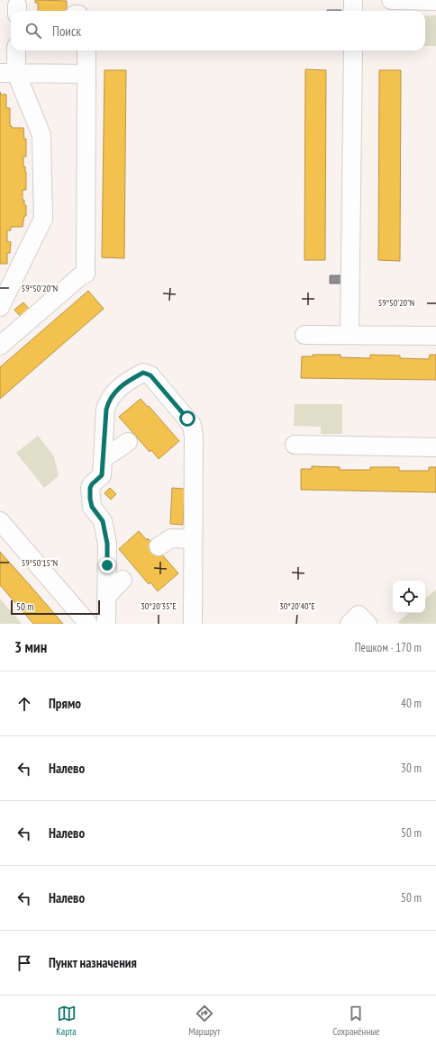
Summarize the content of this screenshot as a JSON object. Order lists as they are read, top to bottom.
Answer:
{
  "scale_bar": "50 m",
  "page": {
    "search": "Поиск",
    "scale": "50 m",
    "heading": ["3 мин", "Пешком · 170 m"],
    "list": [
      ["Прямо", "40 m"],
      ["Налево", "30 m"],
      ["Налево", "50 m"],
      ["Налево", "50 m"],
      "Пункт назначения"
    ],
    "nav": ["Карта", "Маршрут", "Сохранённые"]
  },
  "coordinates": [
    "59°50'20\"N",
    "59°50'15\"N",
    "30°20'35\"E",
    "30°20'40\"E"
  ]
}
